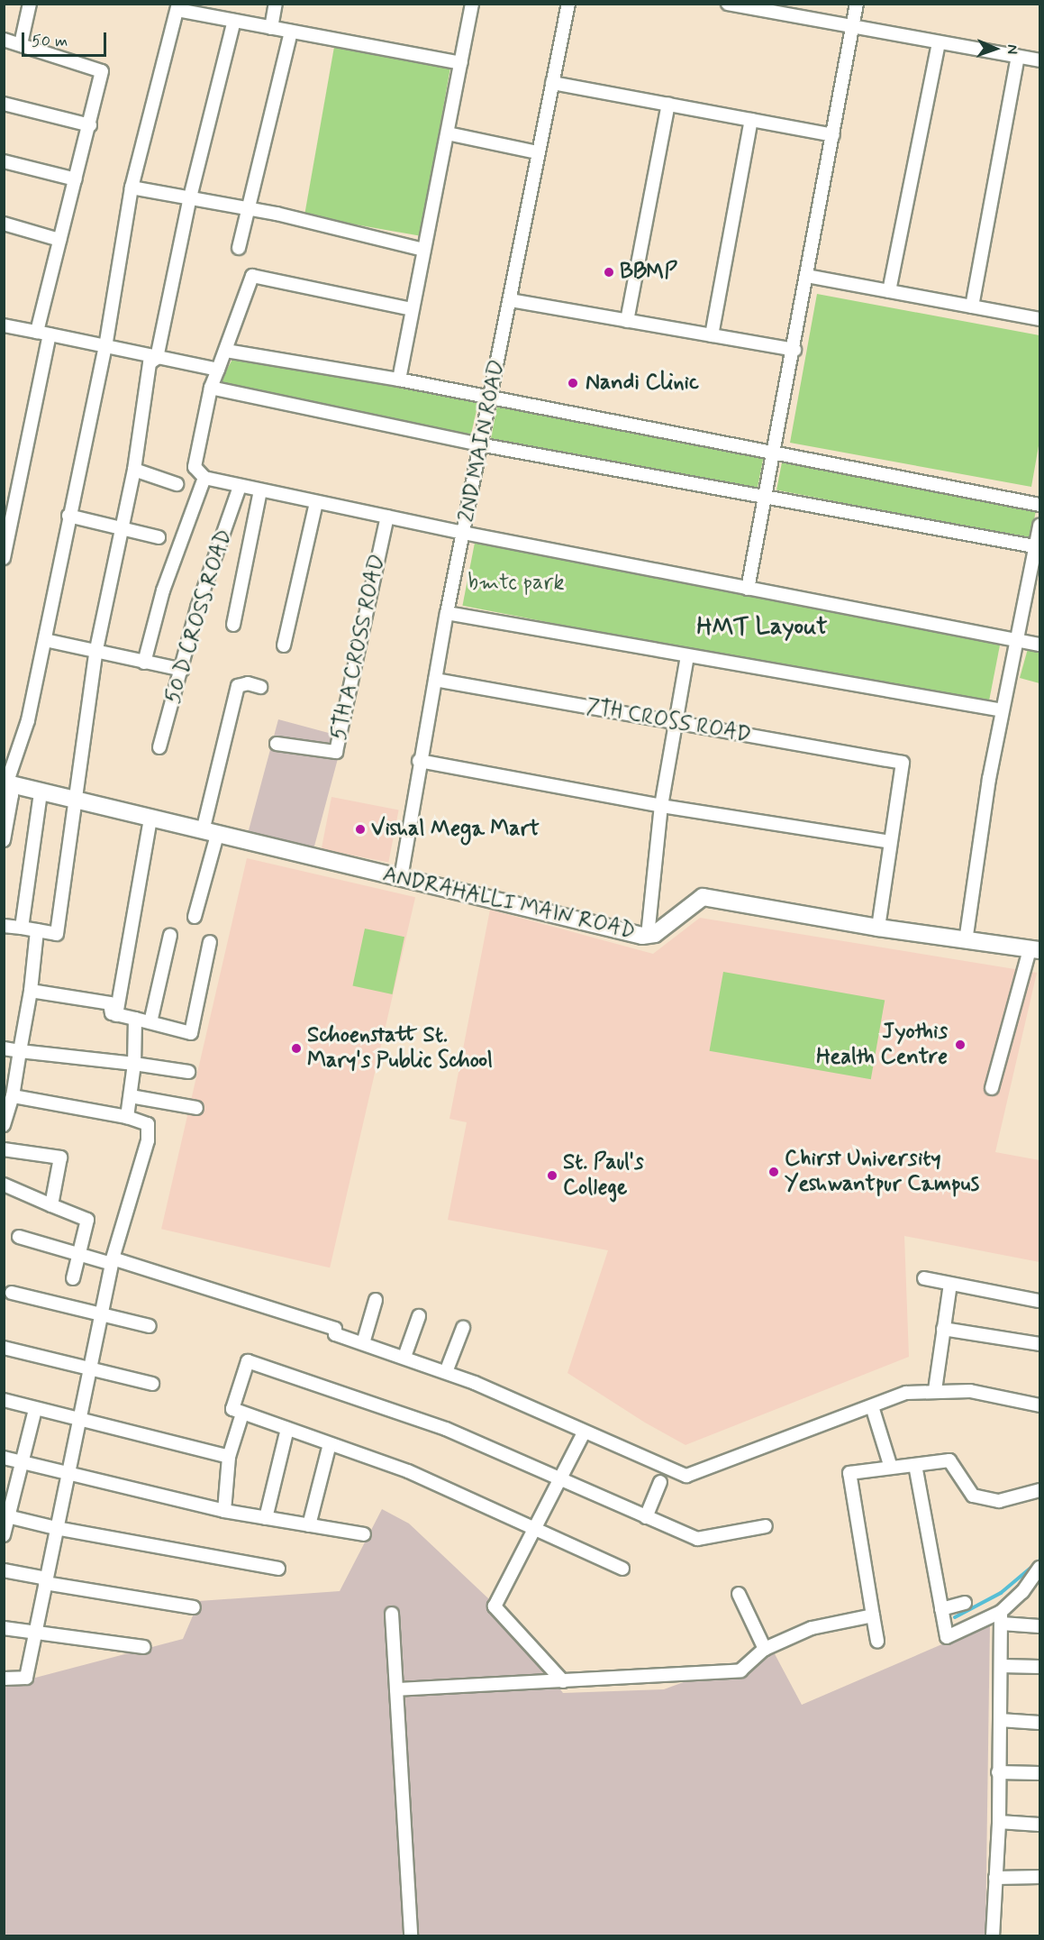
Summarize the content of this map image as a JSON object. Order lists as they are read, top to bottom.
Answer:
{
  "streets": {
    "main road": ["ANDRAHALLI MAIN ROAD"],
    "street": [
      "2ND MAIN ROAD",
      "50 D CROSS ROAD",
      "5TH A CROSS ROAD",
      "7TH CROSS ROAD"
    ]
  },
  "crossings": [
    ["2ND MAIN ROAD", "7TH CROSS ROAD"],
    ["2ND MAIN ROAD", "ANDRAHALLI MAIN ROAD"]
  ],
  "districts": ["HMT Layout"],
  "parks": ["bmtc park"],
  "places": [
    "BBMP",
    "Nandi Clinic",
    "Vishal Mega Mart",
    "Jyothis Health Centre",
    "Schoenstatt St. Mary's Public School",
    "Chirst University Yeshwantpur Campus",
    "St. Paul's College"
  ],
  "scale_bar": "50 m",
  "north": "right"
}
